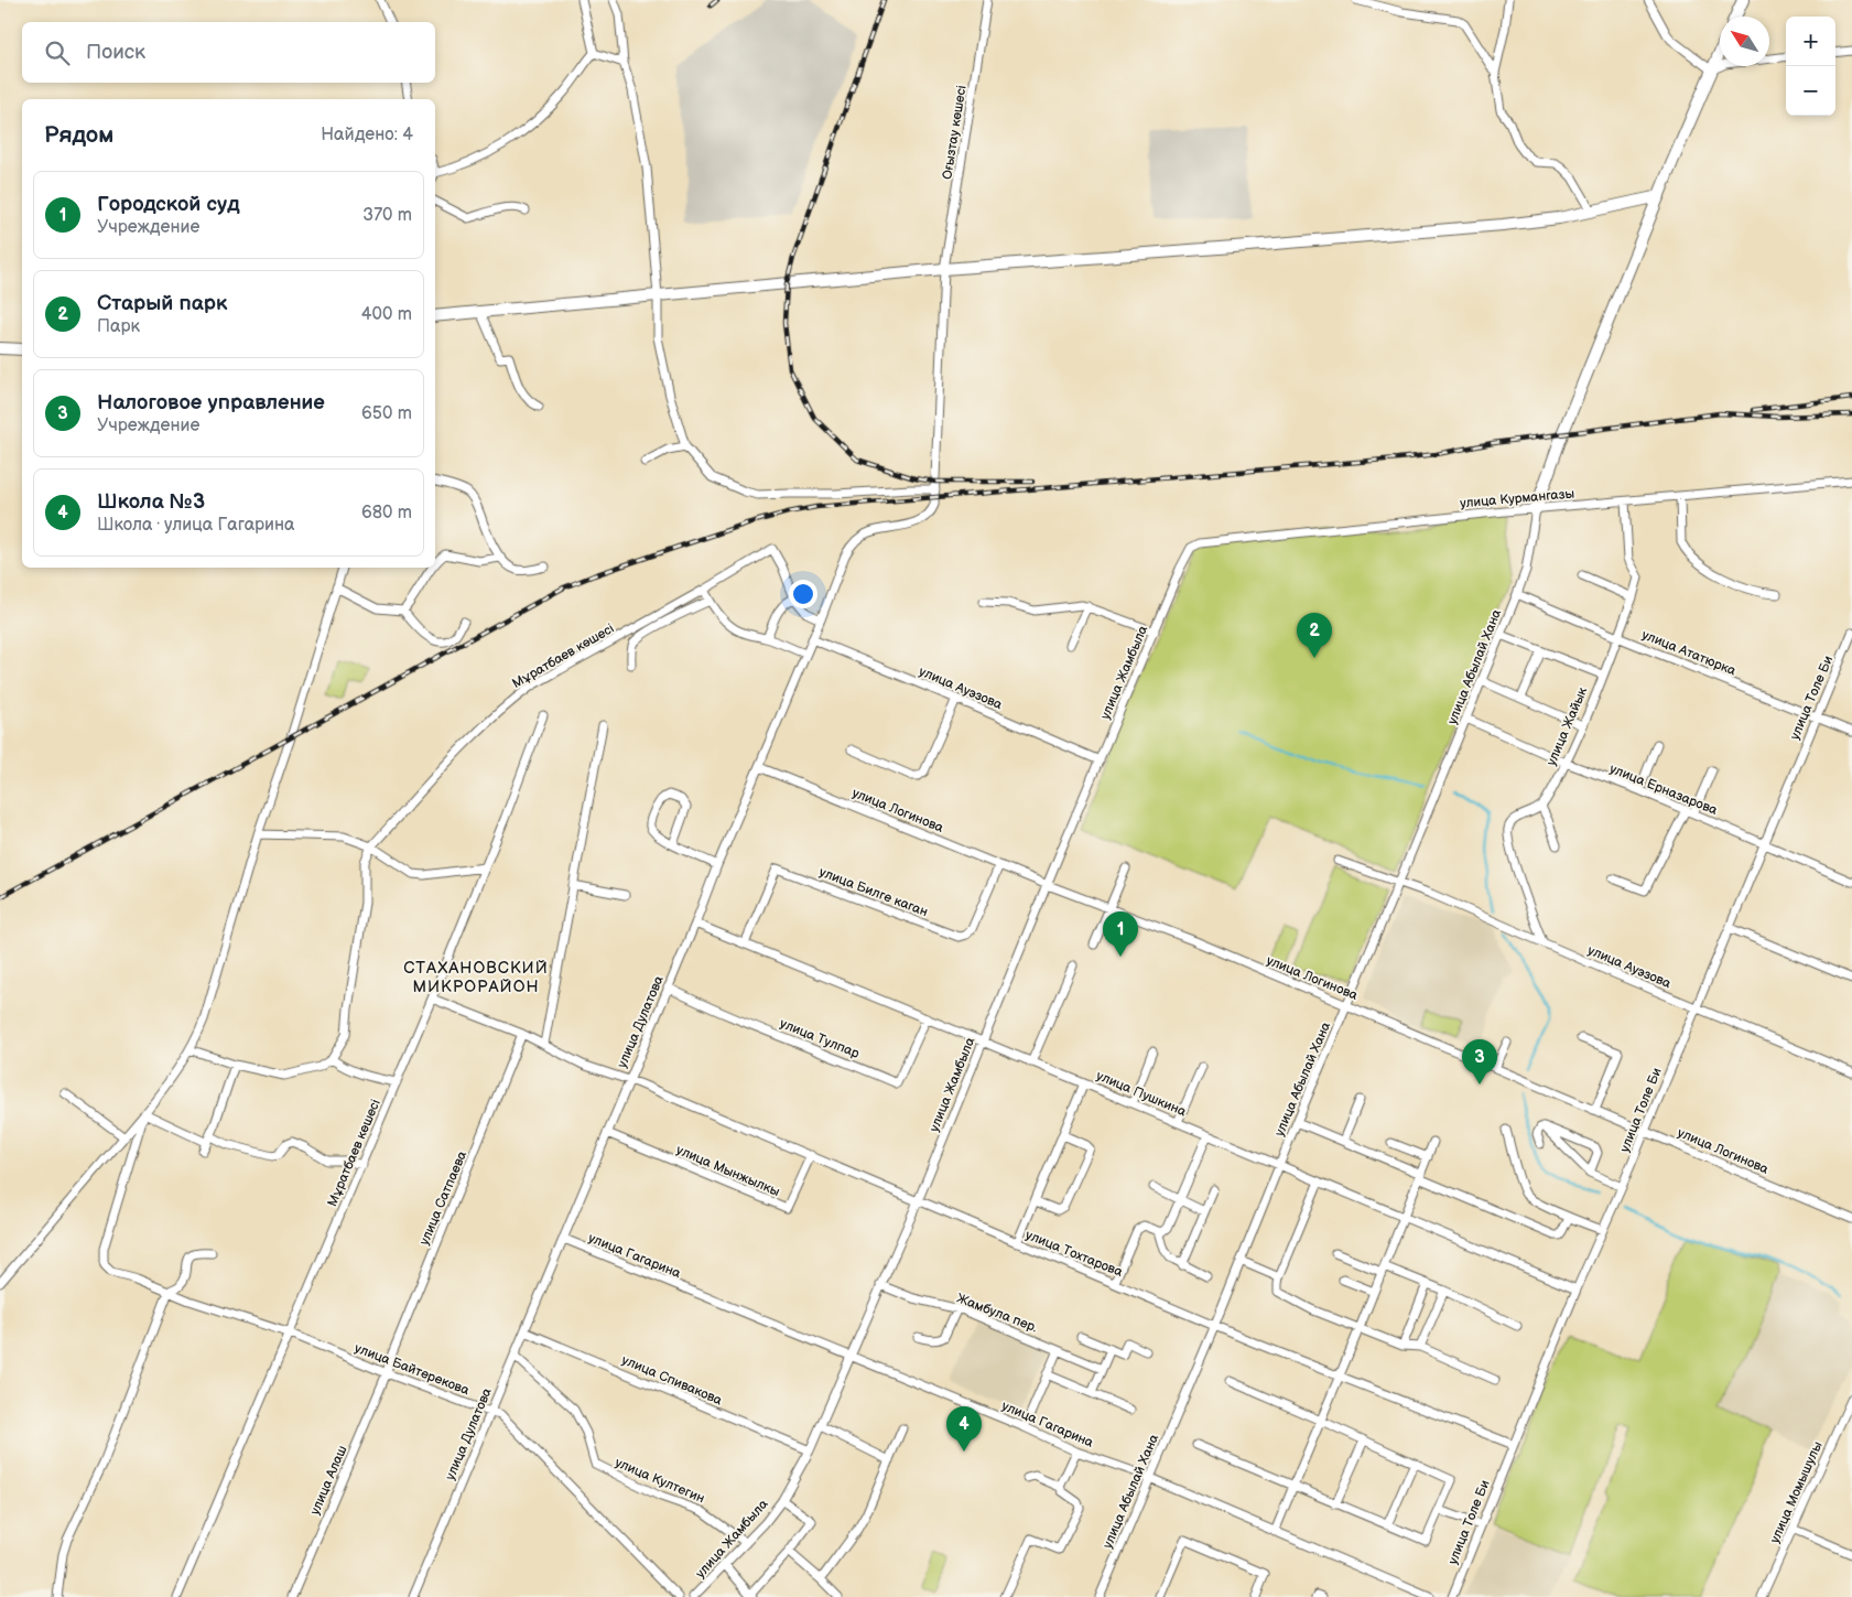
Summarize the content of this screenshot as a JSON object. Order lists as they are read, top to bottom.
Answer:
{
  "streets": {
    "street": [
      "Оғызтау көшесі",
      "улица Курмангазы",
      "улица Ататюрка",
      "Мұратбаев көшесі",
      "улица Абылай Хана",
      "улица Жамбыла",
      "улица Ауэзова",
      "улица Толе Би",
      "улица Жайык",
      "улица Ерназарова",
      "улица Логинова",
      "улица Билге каган",
      "улица Дулатова",
      "улица Тулпар",
      "улица Пушкина",
      "улица Мынжылкы",
      "улица Сатпаева",
      "улица Тохтарова",
      "улица Гагарина",
      "Жамбула пер.",
      "улица Байтерекова",
      "улица Спивакова",
      "улица Алаш",
      "улица Култегин",
      "улица Момышулы"
    ]
  },
  "crossings": [
    ["Оғызтау көшесі", "улица Дулатова"],
    ["улица Курмангазы", "улица Абылай Хана"],
    ["улица Курмангазы", "улица Жамбыла"],
    ["улица Курмангазы", "улица Жайык"],
    ["улица Ататюрка", "улица Абылай Хана"],
    ["улица Ататюрка", "улица Толе Би"],
    ["улица Ататюрка", "улица Жайык"],
    ["Мұратбаев көшесі", "улица Байтерекова"],
    ["улица Абылай Хана", "улица Ауэзова"],
    ["улица Абылай Хана", "улица Ерназарова"],
    ["улица Абылай Хана", "улица Логинова"],
    ["улица Абылай Хана", "улица Пушкина"],
    ["улица Абылай Хана", "улица Тохтарова"],
    ["улица Абылай Хана", "улица Гагарина"],
    ["улица Жамбыла", "улица Ауэзова"],
    ["улица Жамбыла", "улица Логинова"],
    ["улица Жамбыла", "улица Пушкина"],
    ["улица Жамбыла", "улица Тохтарова"],
    ["улица Жамбыла", "улица Гагарина"],
    ["улица Жамбыла", "Жамбула пер."],
    ["улица Жамбыла", "улица Спивакова"],
    ["улица Жамбыла", "улица Култегин"],
    ["улица Ауэзова", "улица Толе Би"],
    ["улица Ауэзова", "улица Дулатова"],
    ["улица Толе Би", "улица Ерназарова"],
    ["улица Толе Би", "улица Логинова"],
    ["улица Толе Би", "улица Пушкина"],
    ["улица Толе Би", "улица Тохтарова"],
    ["улица Жайык", "улица Ерназарова"],
    ["улица Логинова", "улица Билге каган"],
    ["улица Логинова", "улица Дулатова"],
    ["улица Билге каган", "улица Пушкина"],
    ["улица Дулатова", "улица Тулпар"],
    ["улица Дулатова", "улица Пушкина"],
    ["улица Дулатова", "улица Мынжылкы"],
    ["улица Дулатова", "улица Тохтарова"],
    ["улица Дулатова", "улица Гагарина"],
    ["улица Дулатова", "улица Байтерекова"],
    ["улица Дулатова", "улица Спивакова"],
    ["улица Дулатова", "улица Култегин"],
    ["улица Тулпар", "улица Пушкина"],
    ["улица Мынжылкы", "улица Тохтарова"],
    ["улица Сатпаева", "улица Байтерекова"],
    ["улица Сатпаева", "улица Алаш"],
    ["улица Байтерекова", "улица Алаш"]
  ],
  "districts": ["СТАХАНОВСКИЙ МИКРОРАЙОН"],
  "north": "top left",
  "page": {
    "map_buttons": ["+", "−"],
    "search": "Поиск",
    "heading": ["Рядом", "Найдено: 4"],
    "list": [
      {
        "mark": "1",
        "name": "Городской суд",
        "note": "Учреждение",
        "value": "370 m"
      },
      {
        "mark": "2",
        "name": "Старый парк",
        "note": "Парк",
        "value": "400 m"
      },
      {
        "mark": "3",
        "name": "Налоговое управление",
        "note": "Учреждение",
        "value": "650 m"
      },
      {
        "mark": "4",
        "name": "Школа №3",
        "note": "Школа · улица Гагарина",
        "value": "680 m"
      }
    ],
    "pins": [
      "2",
      "1",
      "3",
      "4"
    ]
  }
}
